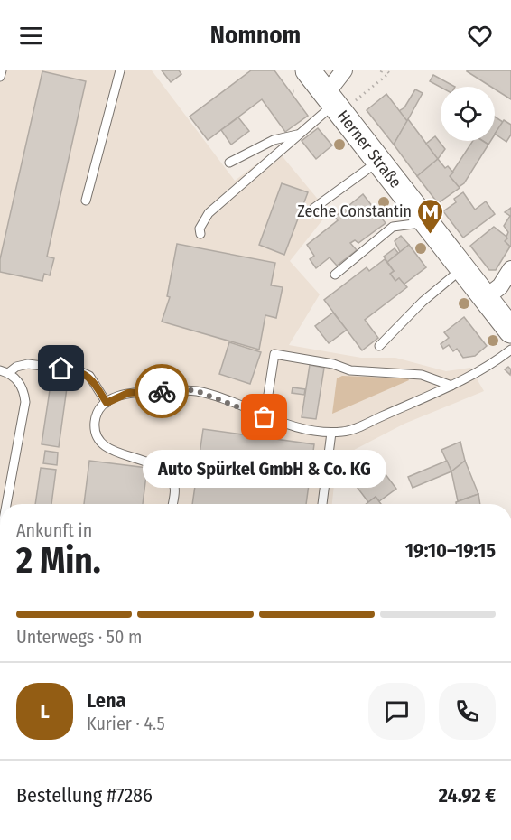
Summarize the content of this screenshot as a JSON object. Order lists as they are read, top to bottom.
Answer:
{
  "streets": {
    "main road": ["Herner Straße"]
  },
  "places": {
    "metro station": ["Zeche Constantin"],
    "other": ["Auto Spürkel GmbH & Co. KG"]
  },
  "page": {
    "header": "Nomnom",
    "bubble": "Auto Spürkel GmbH & Co. KG",
    "heading": ["2 Min.", "Ankunft in", "19:10–19:15"],
    "panel": [
      "Lena",
      "Kurier · 4.5",
      "Bestellung #7286",
      "24.92 €"
    ],
    "bar": "Unterwegs · 50 m",
    "round": "L"
  }
}
